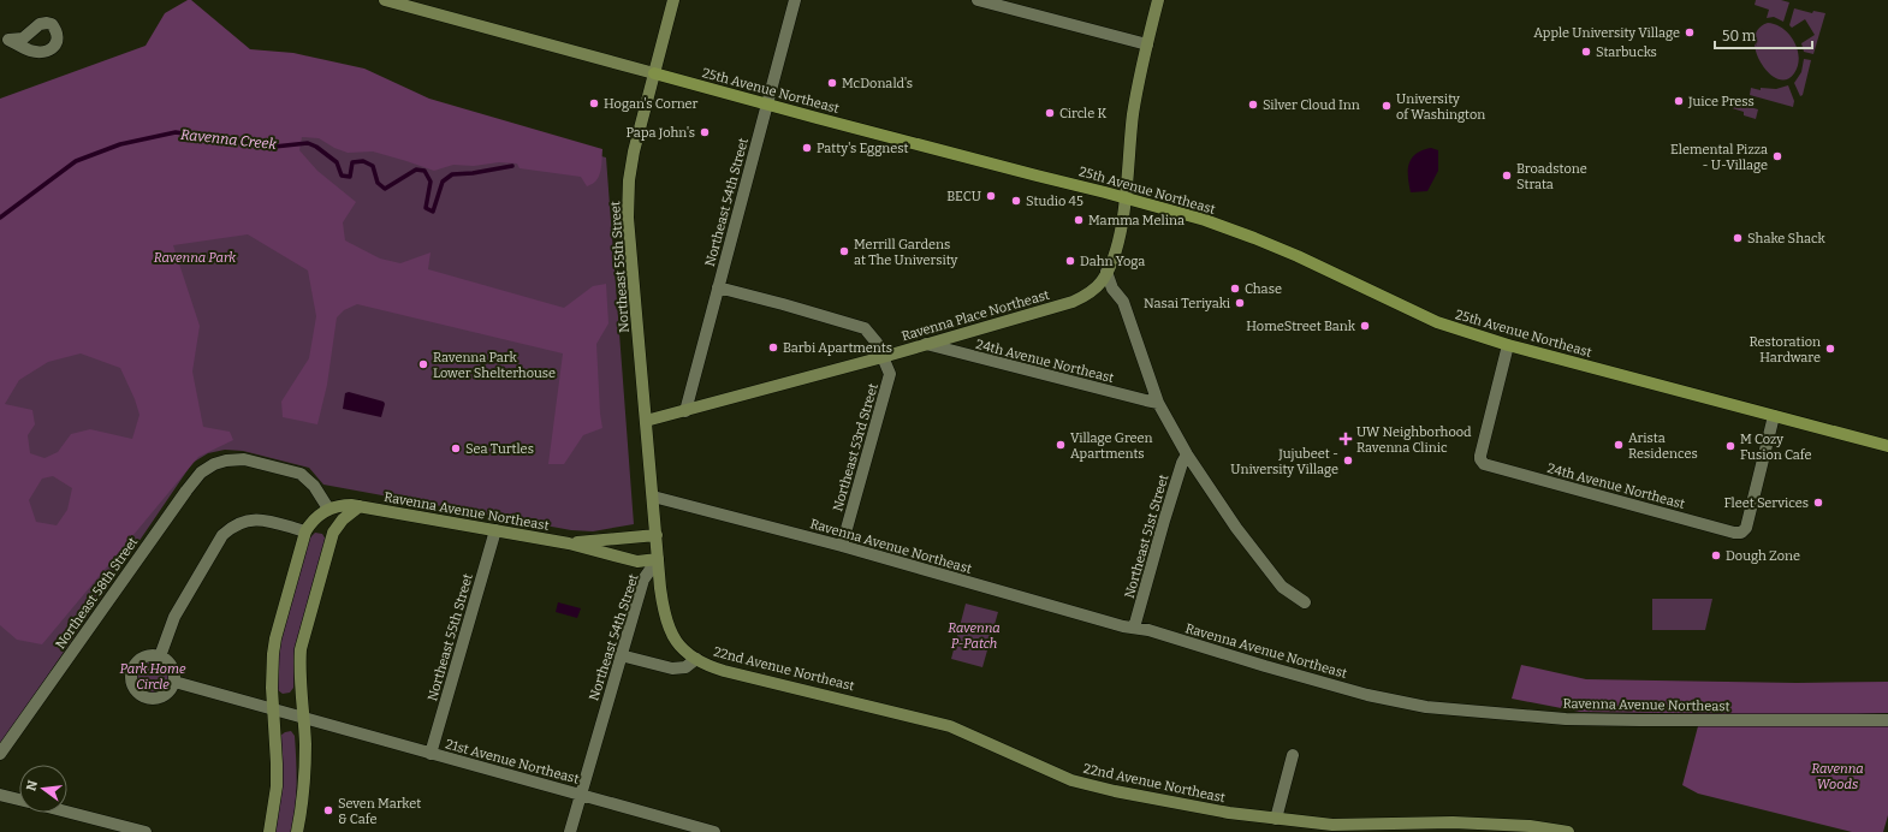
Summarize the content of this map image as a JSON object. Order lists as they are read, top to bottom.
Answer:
{
  "streets": {
    "main road": [
      "25th Avenue Northeast",
      "Northeast 55th Street",
      "Ravenna Place Northeast",
      "Ravenna Avenue Northeast",
      "22nd Avenue Northeast"
    ],
    "street": [
      "Northeast 54th Street",
      "24th Avenue Northeast",
      "Northeast 53rd Street",
      "Northeast 51st Street",
      "Northeast 58th Street",
      "21st Avenue Northeast"
    ]
  },
  "crossings": [
    ["25th Avenue Northeast", "Northeast 54th Street"],
    ["25th Avenue Northeast", "Northeast 55th Street"],
    ["25th Avenue Northeast", "Ravenna Place Northeast"],
    ["25th Avenue Northeast", "24th Avenue Northeast"],
    ["Northeast 54th Street", "Ravenna Place Northeast"],
    ["Northeast 54th Street", "Ravenna Avenue Northeast"],
    ["Northeast 54th Street", "22nd Avenue Northeast"],
    ["Northeast 54th Street", "21st Avenue Northeast"],
    ["Northeast 55th Street", "Ravenna Place Northeast"],
    ["Northeast 55th Street", "Ravenna Avenue Northeast"],
    ["Northeast 55th Street", "21st Avenue Northeast"],
    ["Ravenna Place Northeast", "24th Avenue Northeast"],
    ["Ravenna Place Northeast", "Northeast 53rd Street"],
    ["Northeast 53rd Street", "Ravenna Avenue Northeast"],
    ["Ravenna Avenue Northeast", "Northeast 51st Street"],
    ["Ravenna Avenue Northeast", "Northeast 58th Street"],
    ["Ravenna Avenue Northeast", "22nd Avenue Northeast"]
  ],
  "water": ["Ravenna Creek"],
  "parks": [
    "Ravenna Park",
    "Ravenna P-Patch",
    "Park Home Circle",
    "Ravenna Woods"
  ],
  "places": {
    "other": [
      "Apple University Village",
      "Starbucks",
      "McDonald's",
      "Juice Press",
      "Hogan's Corner",
      "Silver Cloud Inn",
      "University of Washington",
      "Circle K",
      "Papa John's",
      "Patty's Eggnest",
      "Elemental Pizza - U-Village",
      "Broadstone Strata",
      "BECU",
      "Studio 45",
      "Mamma Melina",
      "Shake Shack",
      "Merrill Gardens at The University",
      "Dahn Yoga",
      "Chase",
      "Nasai Teriyaki",
      "HomeStreet Bank",
      "Barbi Apartments",
      "Restoration Hardware",
      "Ravenna Park Lower Shelterhouse",
      "Village Green Apartments",
      "Arista Residences",
      "M Cozy Fusion Cafe",
      "Sea Turtles",
      "Jujubeet - University Village",
      "Fleet Services",
      "Dough Zone",
      "Seven Market & Cafe"
    ],
    "health": ["UW Neighborhood Ravenna Clinic"]
  },
  "scale_bar": "50 m",
  "north": "left"
}
